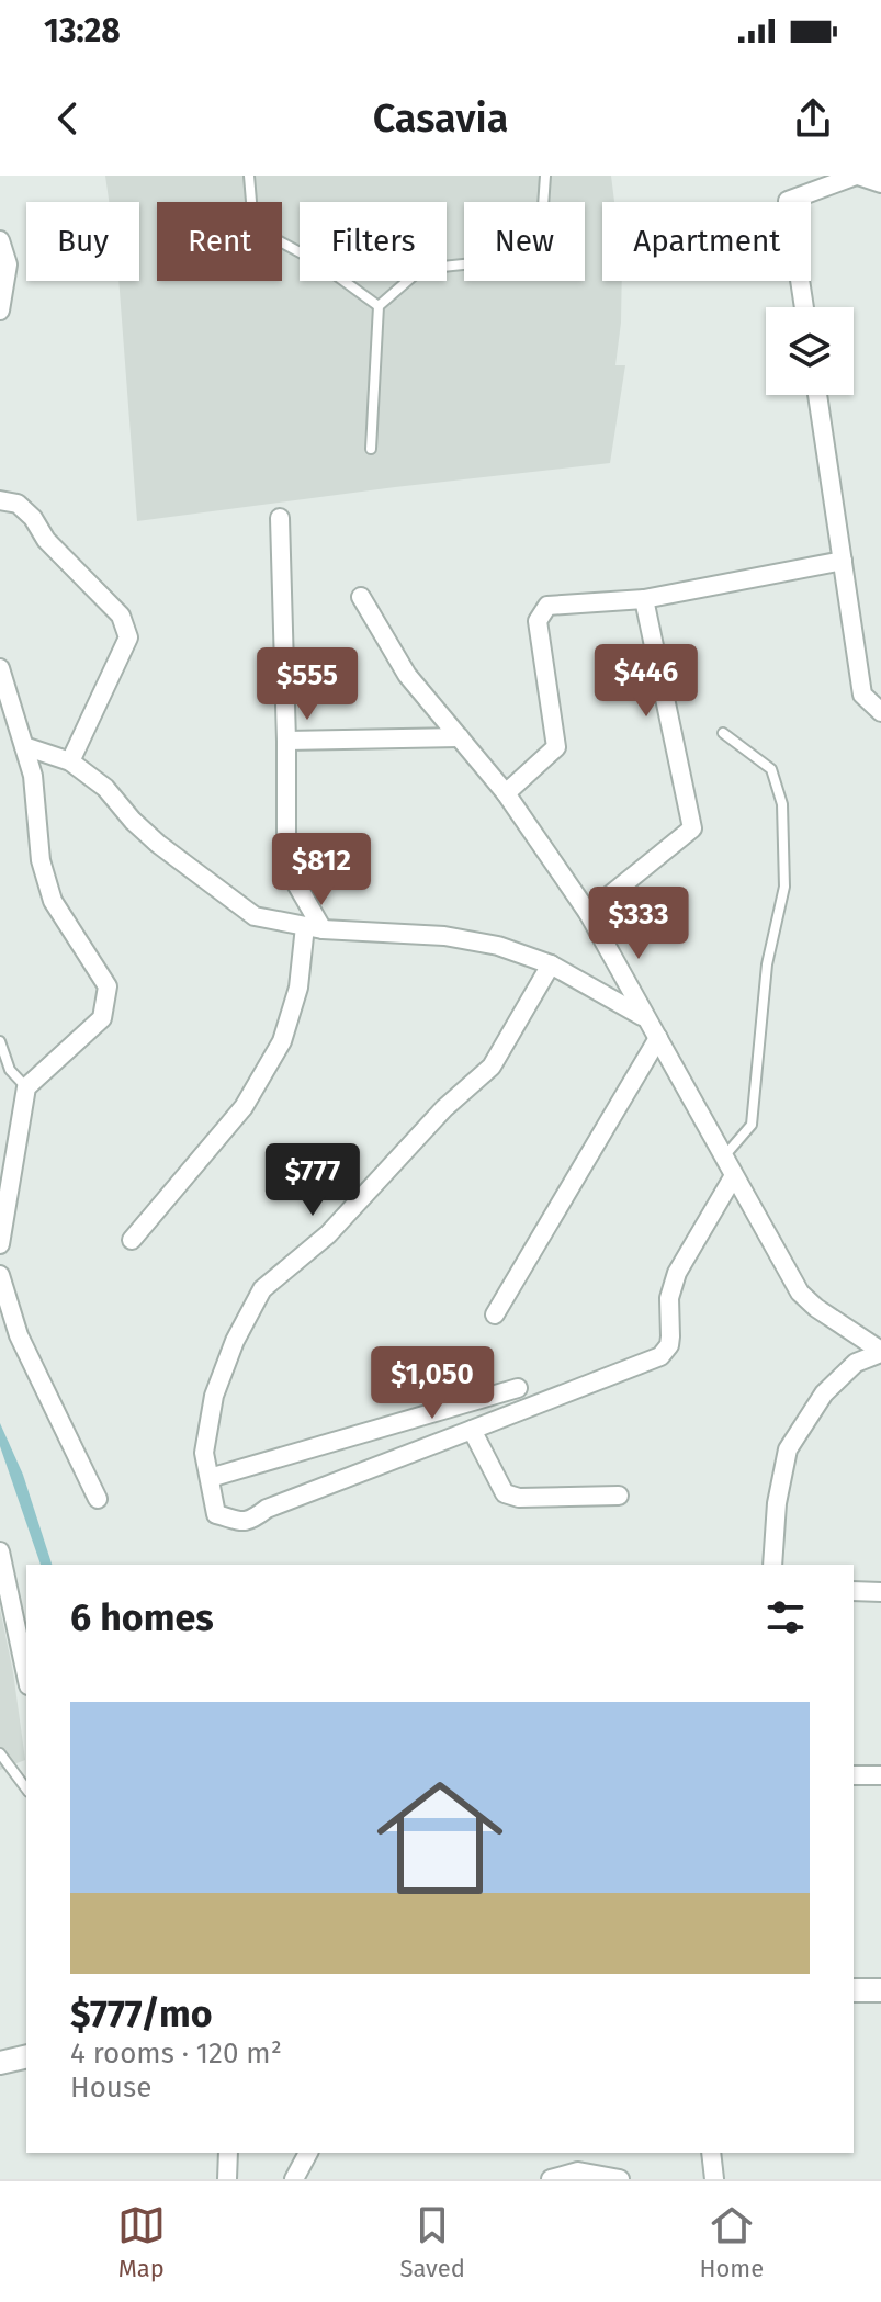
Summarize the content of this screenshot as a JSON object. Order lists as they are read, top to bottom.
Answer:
{
  "page": {
    "status": "13:28",
    "header": "Casavia",
    "chip": [
      "Buy",
      "Rent",
      "Filters",
      "New",
      "Apartment"
    ],
    "price": [
      "$446",
      "$555",
      "$812",
      "$333",
      "$777",
      "$1,050"
    ],
    "heading": "6 homes",
    "list": [
      {
        "name": "$777/mo",
        "note": "4 rooms · 120 m² · House"
      }
    ],
    "tabs": ["Map", "Saved", "Home"]
  }
}
